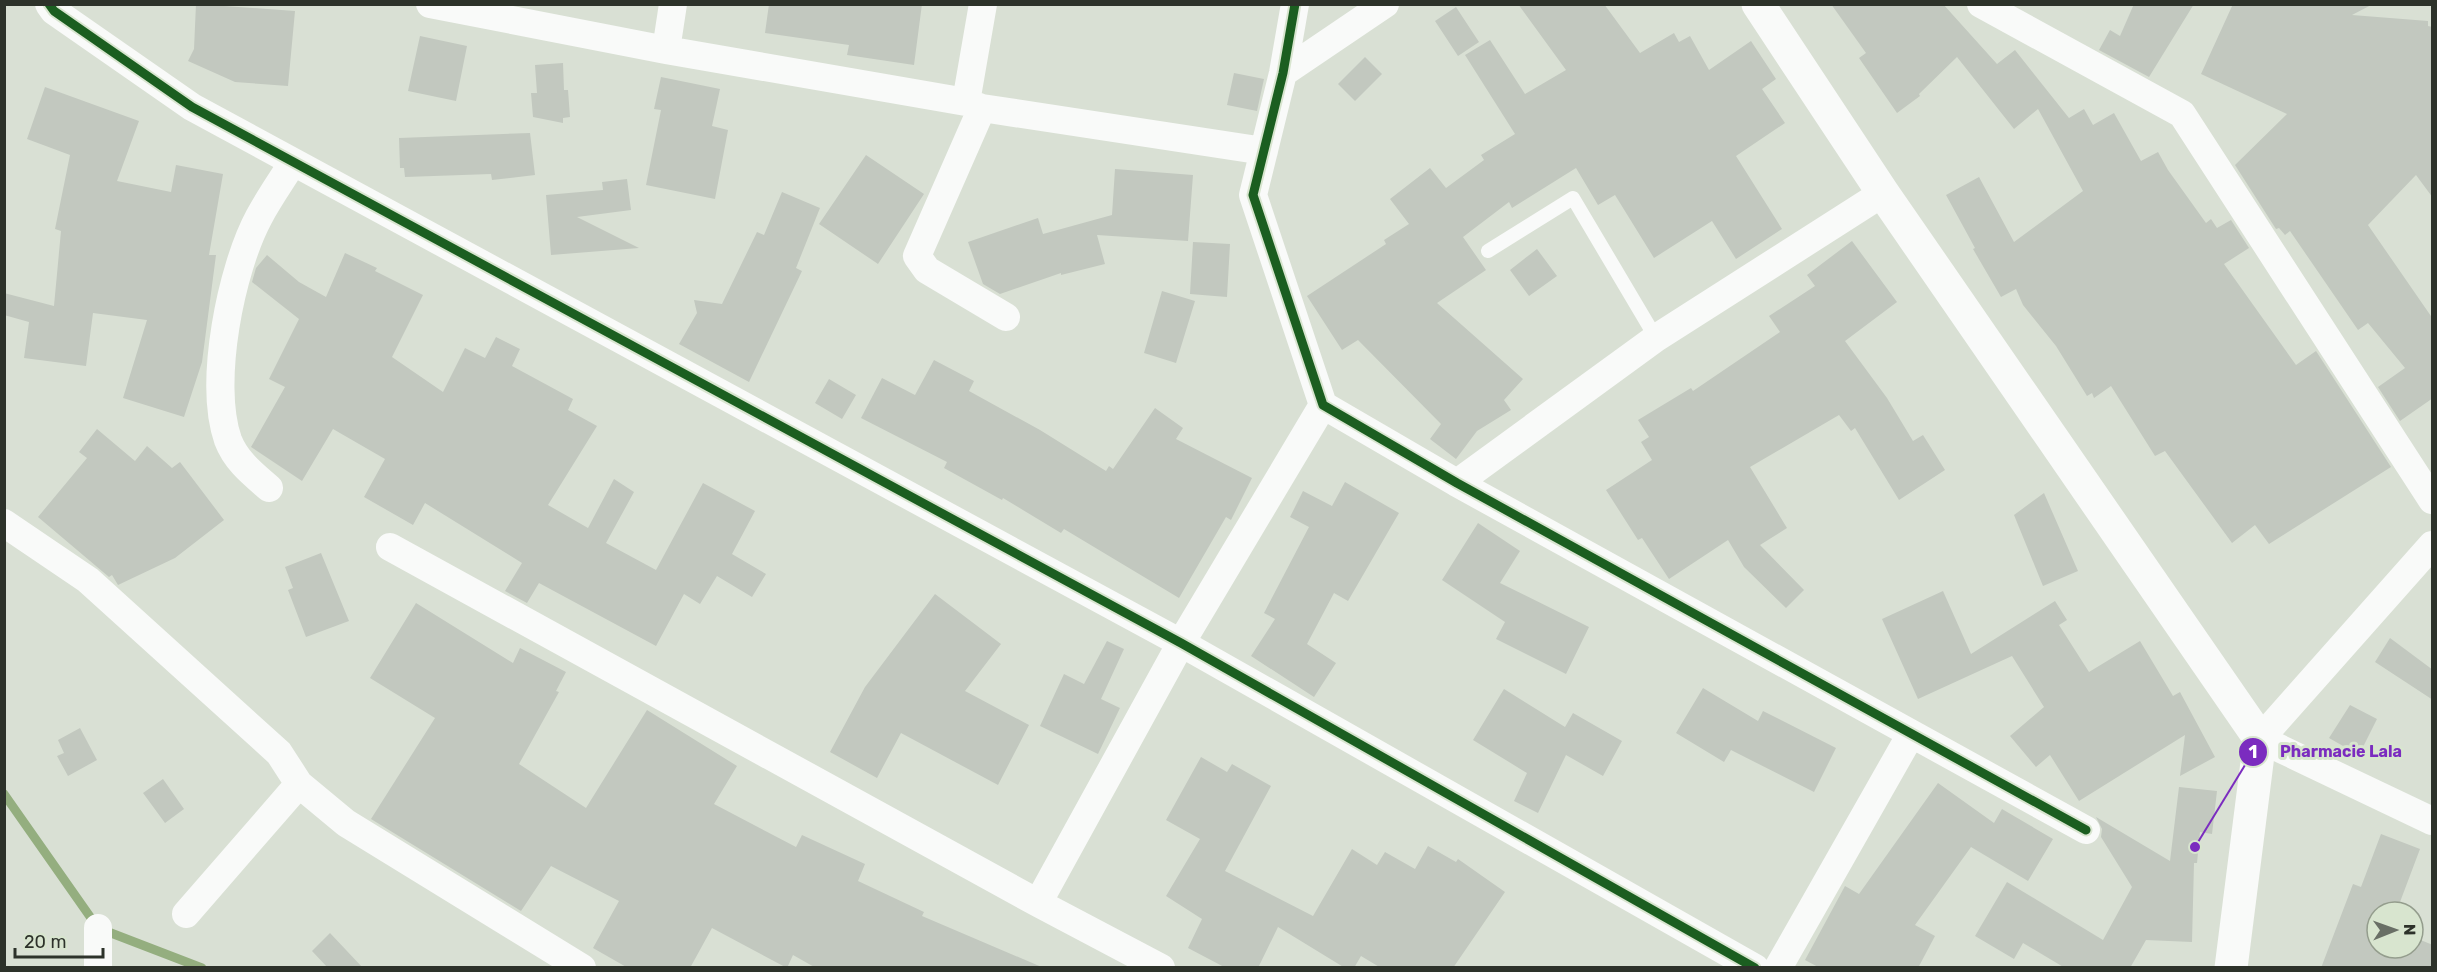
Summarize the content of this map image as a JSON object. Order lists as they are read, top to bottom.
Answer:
{
  "places": ["Pharmacie Lala"],
  "scale_bar": "20 m",
  "north": "right"
}
